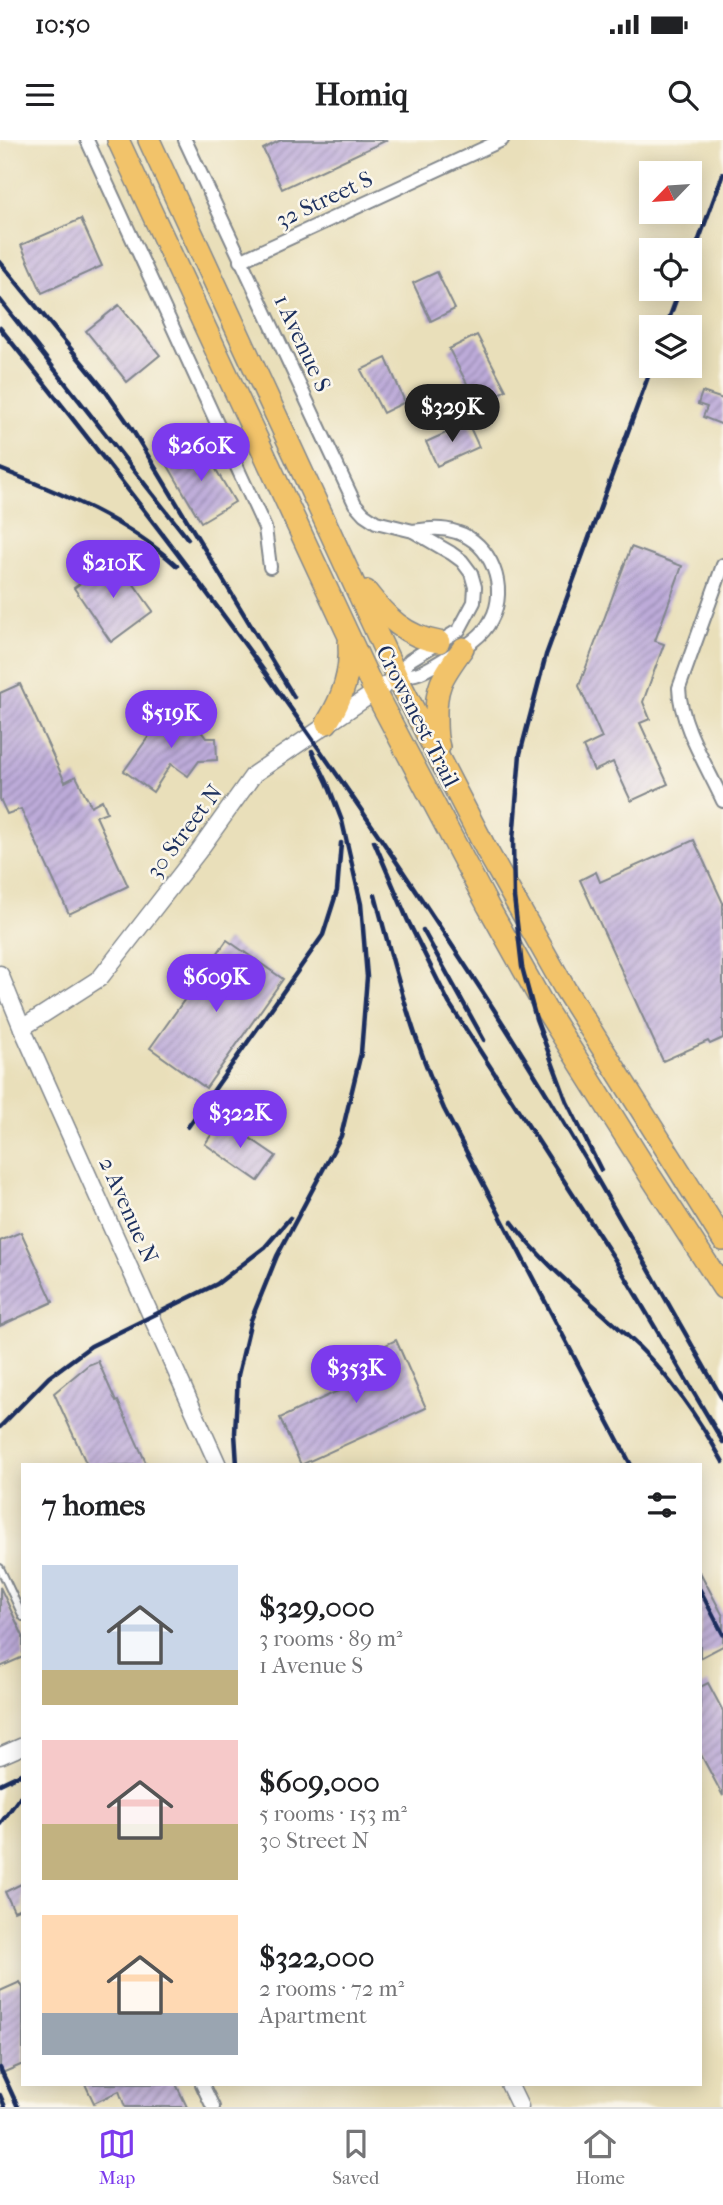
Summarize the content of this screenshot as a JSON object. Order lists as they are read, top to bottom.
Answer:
{
  "streets": {
    "highway": ["Crowsnest Trail"],
    "street": [
      "32 Street S",
      "1 Avenue S",
      "30 Street N",
      "2 Avenue N"
    ]
  },
  "crossings": [
    ["32 Street S", "1 Avenue S"],
    ["1 Avenue S", "Crowsnest Trail"],
    ["1 Avenue S", "30 Street N"],
    ["Crowsnest Trail", "30 Street N"],
    ["30 Street N", "2 Avenue N"]
  ],
  "north": "bottom left",
  "page": {
    "status": "10:50",
    "header": "Homiq",
    "price": [
      "$329K",
      "$260K",
      "$210K",
      "$519K",
      "$609K",
      "$322K",
      "$353K"
    ],
    "heading": "7 homes",
    "list": [
      {
        "name": "$329,000",
        "note": "3 rooms · 89 m² · 1 Avenue S"
      },
      {
        "name": "$609,000",
        "note": "5 rooms · 153 m² · 30 Street N"
      },
      {
        "name": "$322,000",
        "note": "2 rooms · 72 m² · Apartment"
      }
    ],
    "tabs": ["Map", "Saved", "Home"]
  }
}
